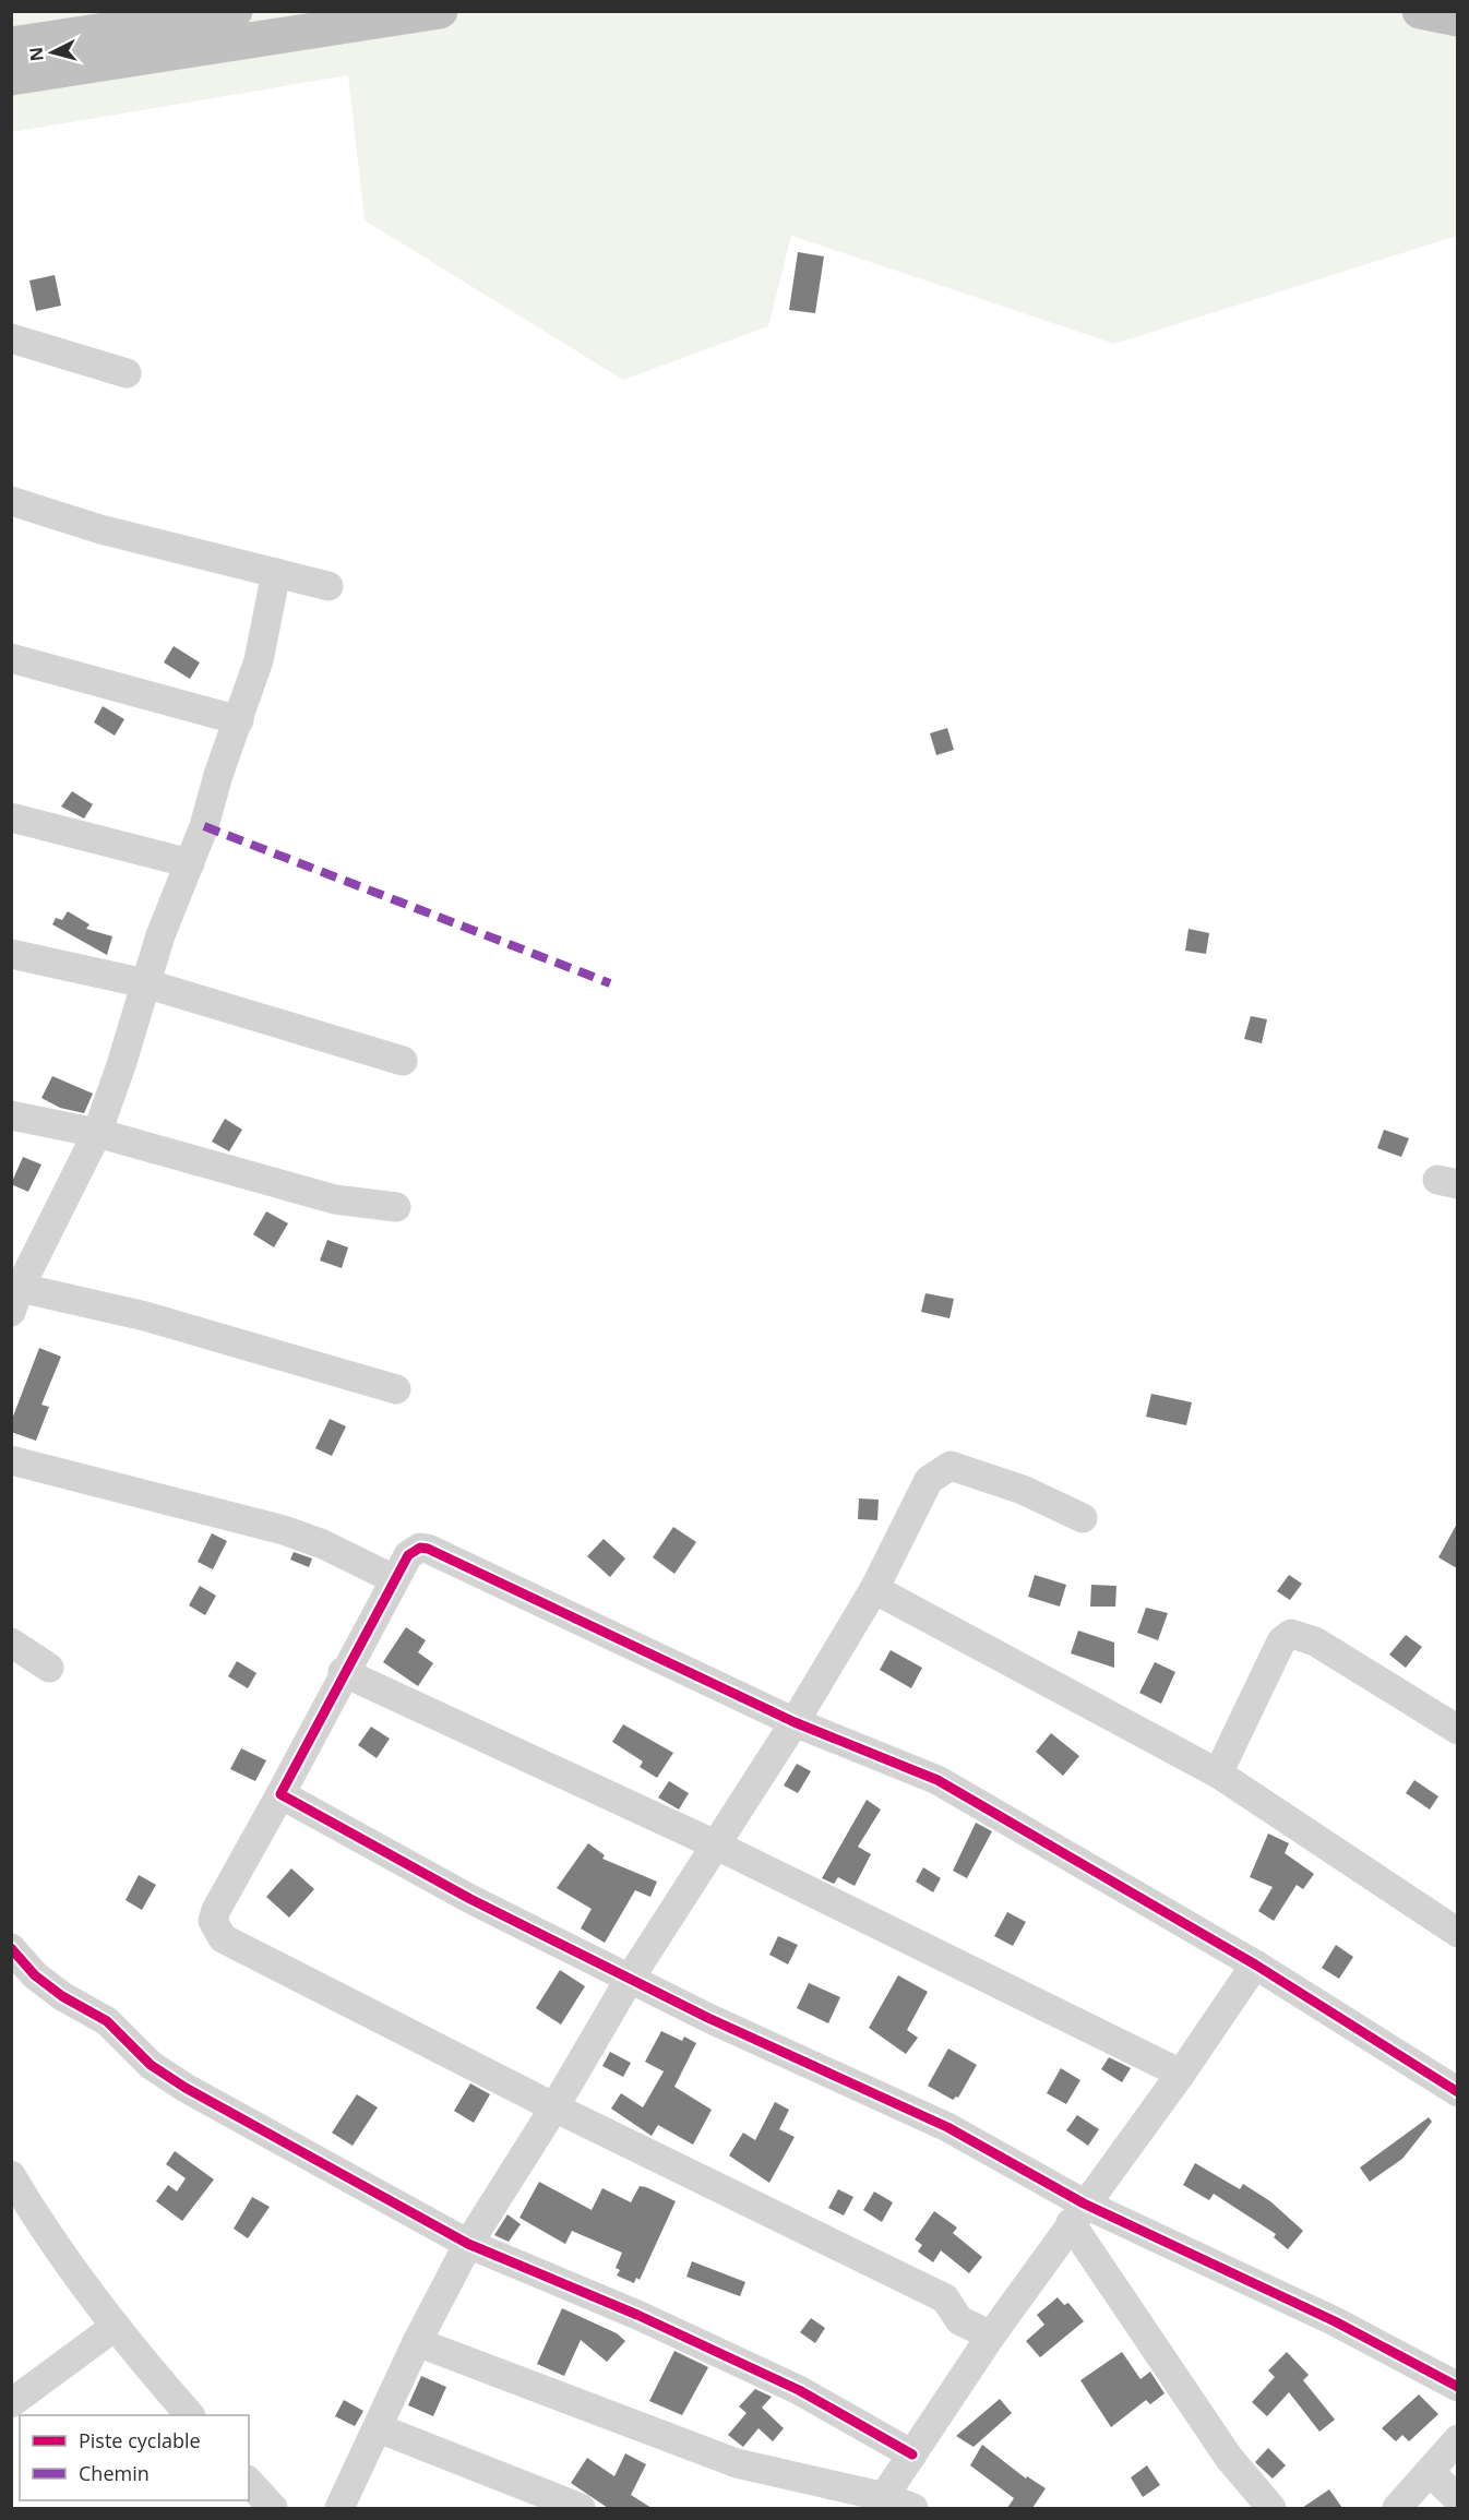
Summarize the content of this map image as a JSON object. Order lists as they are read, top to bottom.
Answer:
{
  "legend": ["Piste cyclable", "Chemin"],
  "north": "left"
}
